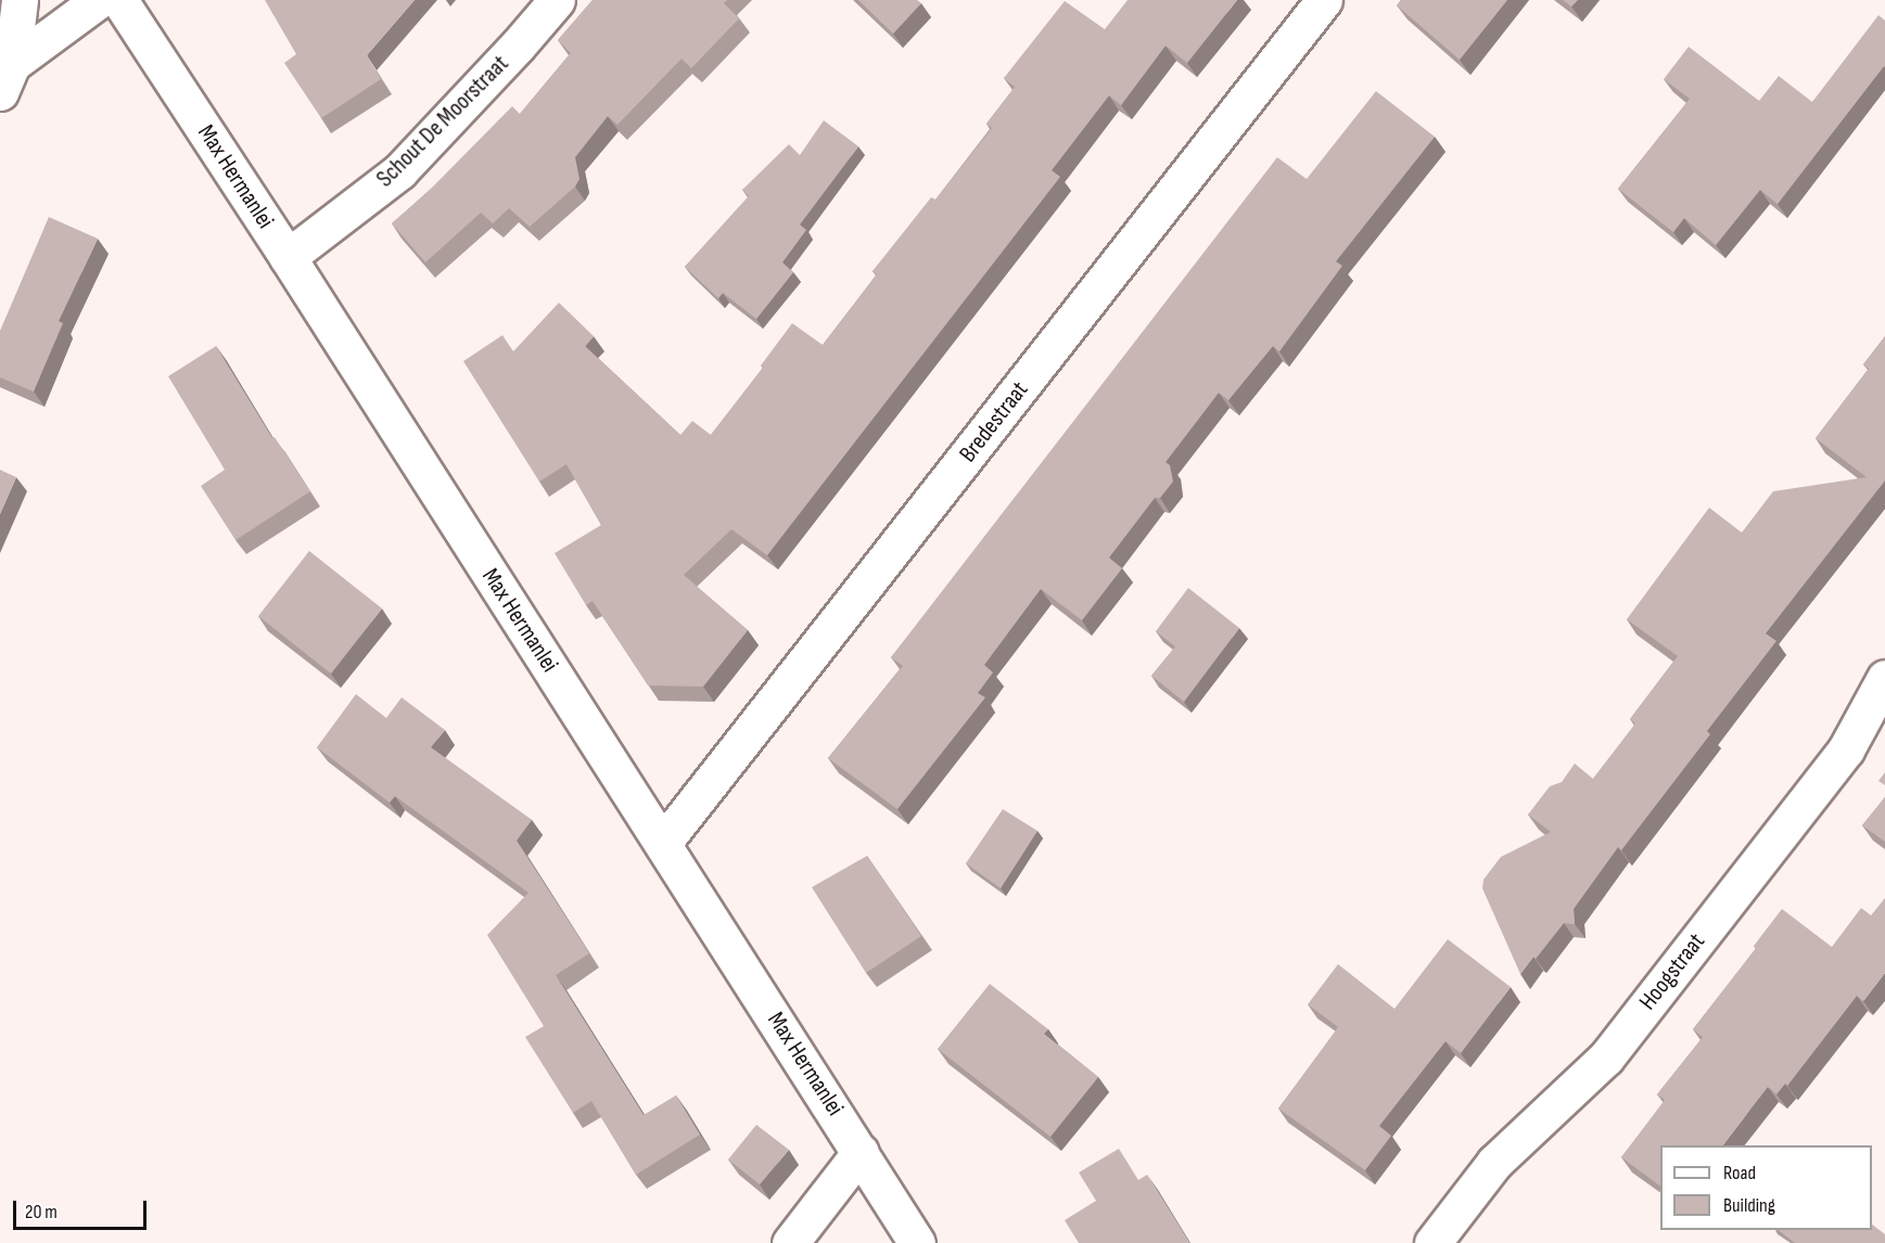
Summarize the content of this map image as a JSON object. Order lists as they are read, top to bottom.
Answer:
{
  "streets": {
    "street": [
      "Schout De Moorstraat",
      "Max Hermanlei",
      "Bredestraat",
      "Hoogstraat"
    ]
  },
  "crossings": [
    ["Schout De Moorstraat", "Max Hermanlei"],
    ["Max Hermanlei", "Bredestraat"]
  ],
  "legend": ["Road", "Building"],
  "scale_bar": "20 m"
}
